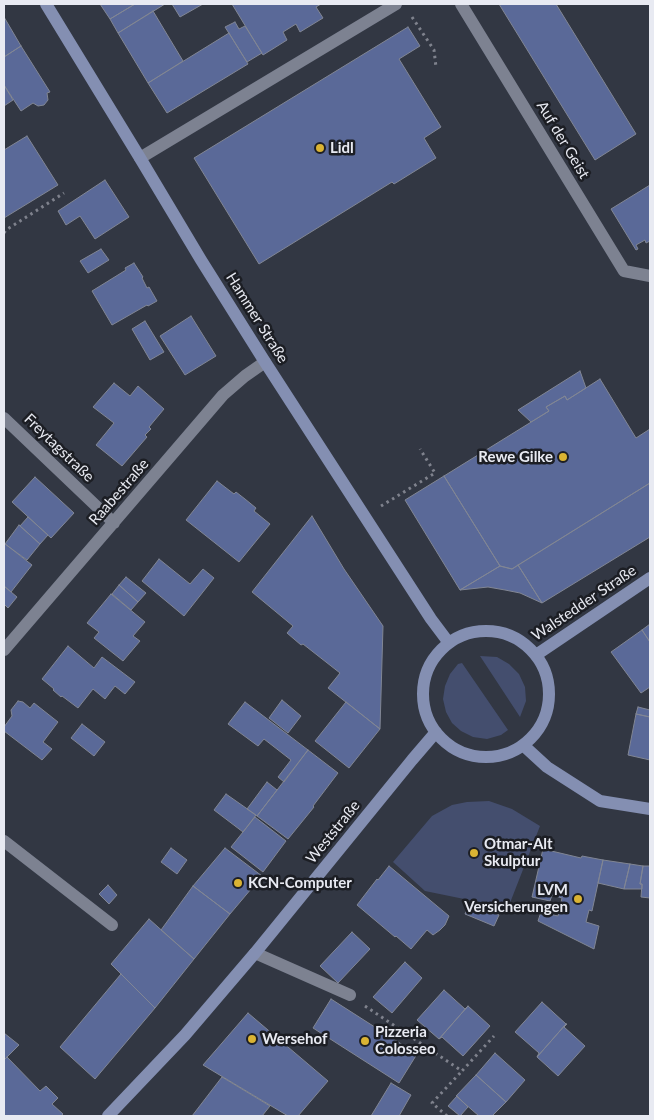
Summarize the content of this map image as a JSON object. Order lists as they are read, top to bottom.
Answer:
{
  "streets": {
    "main road": ["Hammer Straße", "Walstedder Straße", "Weststraße"],
    "street": ["Auf der Geist", "Freytagstraße", "Raabestraße"]
  },
  "crossings": [
    ["Hammer Straße", "Raabestraße"],
    ["Hammer Straße", "Walstedder Straße"],
    ["Hammer Straße", "Weststraße"],
    ["Freytagstraße", "Raabestraße"],
    ["Walstedder Straße", "Weststraße"]
  ],
  "places": [
    "Lidl",
    "Rewe Gilke",
    "Otmar-Alt Skulptur",
    "KCN-Computer",
    "LVM Versicherungen",
    "Wersehof",
    "Pizzeria Colosseo"
  ]
}
